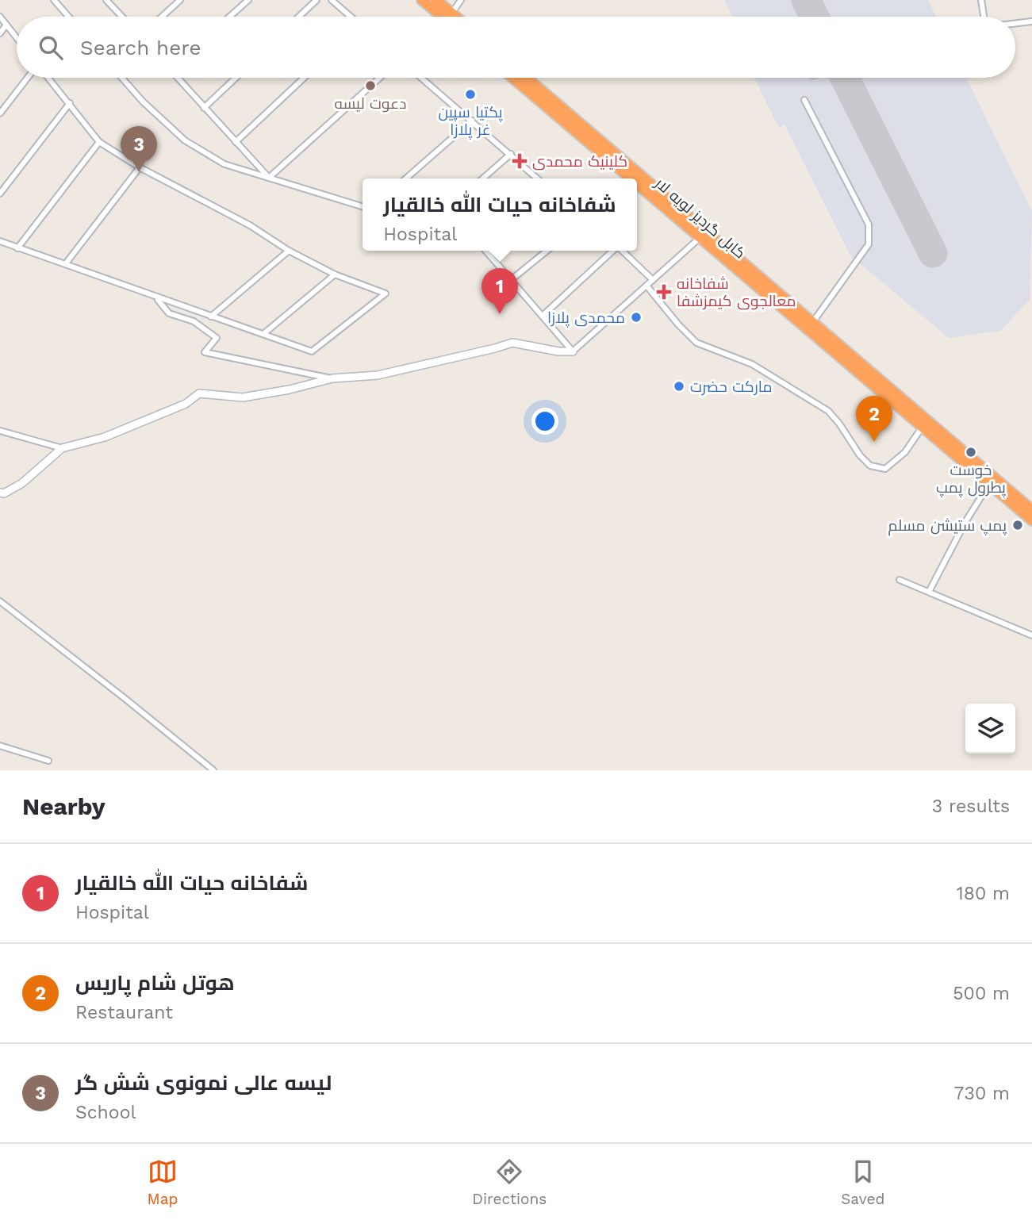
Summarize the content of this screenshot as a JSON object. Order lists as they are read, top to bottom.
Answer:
{
  "streets": {
    "highway": ["کابل گردیز لویه لار"]
  },
  "places": {
    "other": [
      "دعوت لیسه",
      "پکتیا سپین غر پلازا",
      "محمدی پلازا",
      "مارکت حضرت",
      "خوست پطرول پمپ",
      "پمپ ستیشن مسلم"
    ],
    "health": ["کلینیک محمدی", "شفاخانه معالجوی کیمزشفا"]
  },
  "page": {
    "search": "Search here",
    "pins": ["3", "1", "2"],
    "popup": ["شفاخانه حیات الله خالقیار", "Hospital"],
    "heading": ["Nearby", "3 results"],
    "list": [
      {
        "mark": "1",
        "name": "شفاخانه حیات الله خالقیار",
        "note": "Hospital",
        "value": "180 m"
      },
      {
        "mark": "2",
        "name": "هوتل شام پاریس",
        "note": "Restaurant",
        "value": "500 m"
      },
      {
        "mark": "3",
        "name": "لیسه عالی نمونوی شش گر",
        "note": "School",
        "value": "730 m"
      }
    ],
    "nav": ["Map", "Directions", "Saved"]
  }
}
